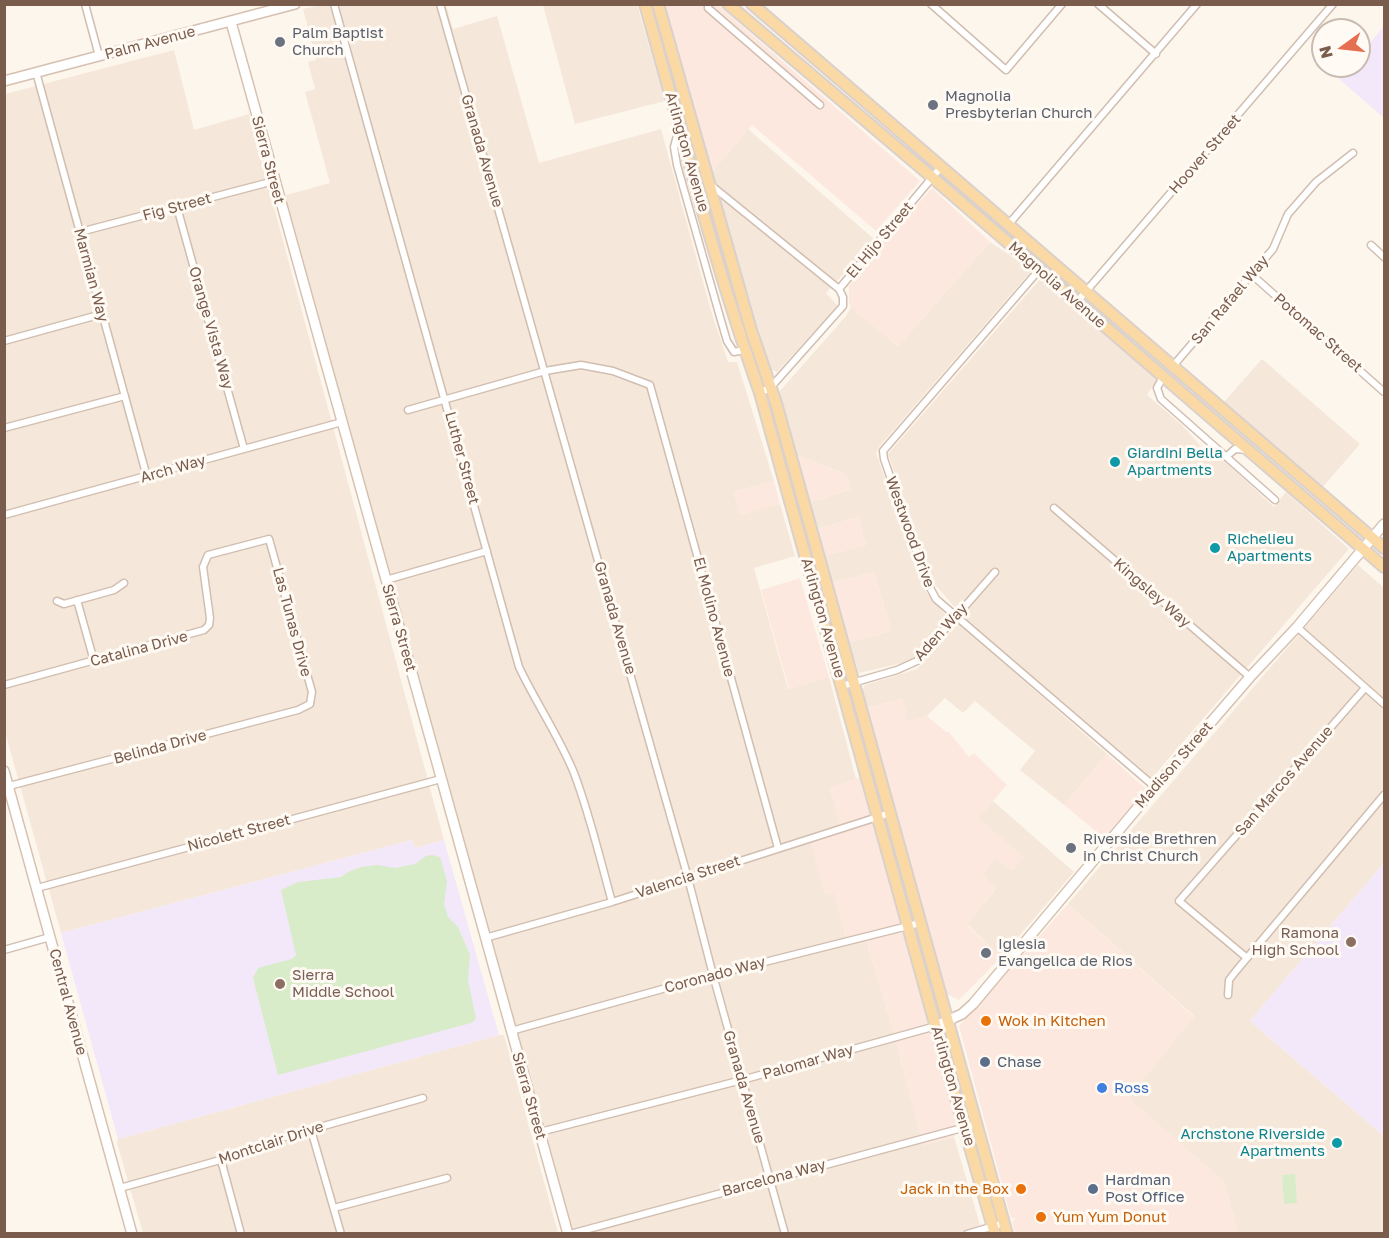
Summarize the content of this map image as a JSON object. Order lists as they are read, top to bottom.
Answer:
{
  "streets": {
    "main road": ["Arlington Avenue", "Magnolia Avenue"],
    "street": [
      "Palm Avenue",
      "Granada Avenue",
      "Hoover Street",
      "Sierra Street",
      "Fig Street",
      "El Hijo Street",
      "Marmian Way",
      "San Rafael Way",
      "Orange Vista Way",
      "Potomac Street",
      "Luther Street",
      "Arch Way",
      "Westwood Drive",
      "Kingsley Way",
      "El Molino Avenue",
      "Las Tunas Drive",
      "Aden Way",
      "Catalina Drive",
      "Belinda Drive",
      "Madison Street",
      "San Marcos Avenue",
      "Nicolett Street",
      "Valencia Street",
      "Coronado Way",
      "Central Avenue",
      "Palomar Way",
      "Montclair Drive",
      "Barcelona Way"
    ]
  },
  "crossings": [
    ["Palm Avenue", "Sierra Street"],
    ["Palm Avenue", "Marmian Way"],
    ["Granada Avenue", "El Molino Avenue"],
    ["Granada Avenue", "Valencia Street"],
    ["Granada Avenue", "Coronado Way"],
    ["Granada Avenue", "Palomar Way"],
    ["Granada Avenue", "Barcelona Way"],
    ["Arlington Avenue", "El Hijo Street"],
    ["Arlington Avenue", "Aden Way"],
    ["Arlington Avenue", "Madison Street"],
    ["Arlington Avenue", "Valencia Street"],
    ["Arlington Avenue", "Coronado Way"],
    ["Arlington Avenue", "Palomar Way"],
    ["Arlington Avenue", "Barcelona Way"],
    ["Hoover Street", "Magnolia Avenue"],
    ["Sierra Street", "Fig Street"],
    ["Sierra Street", "Arch Way"],
    ["Sierra Street", "Nicolett Street"],
    ["Sierra Street", "Valencia Street"],
    ["Sierra Street", "Coronado Way"],
    ["Sierra Street", "Palomar Way"],
    ["Sierra Street", "Barcelona Way"],
    ["Fig Street", "Marmian Way"],
    ["Fig Street", "Orange Vista Way"],
    ["El Hijo Street", "Magnolia Avenue"],
    ["Marmian Way", "Arch Way"],
    ["Magnolia Avenue", "San Rafael Way"],
    ["Magnolia Avenue", "Westwood Drive"],
    ["Magnolia Avenue", "Madison Street"],
    ["San Rafael Way", "Potomac Street"],
    ["Orange Vista Way", "Arch Way"],
    ["Luther Street", "Valencia Street"],
    ["Westwood Drive", "Aden Way"],
    ["Westwood Drive", "Madison Street"],
    ["Kingsley Way", "Madison Street"],
    ["El Molino Avenue", "Valencia Street"],
    ["Las Tunas Drive", "Catalina Drive"],
    ["Las Tunas Drive", "Belinda Drive"],
    ["Belinda Drive", "Central Avenue"],
    ["Madison Street", "Palomar Way"],
    ["Nicolett Street", "Central Avenue"],
    ["Central Avenue", "Montclair Drive"]
  ],
  "places": [
    "Palm Baptist Church",
    "Magnolia Presbyterian Church",
    "Giardini Bella Apartments",
    "Richelieu Apartments",
    "Riverside Brethren in Christ Church",
    "Ramona High School",
    "Iglesia Evangelica de Rios",
    "Sierra Middle School",
    "Wok in Kitchen",
    "Chase",
    "Ross",
    "Archstone Riverside Apartments",
    "Jack in the Box",
    "Hardman Post Office",
    "Yum Yum Donut"
  ],
  "north": "left"
}
